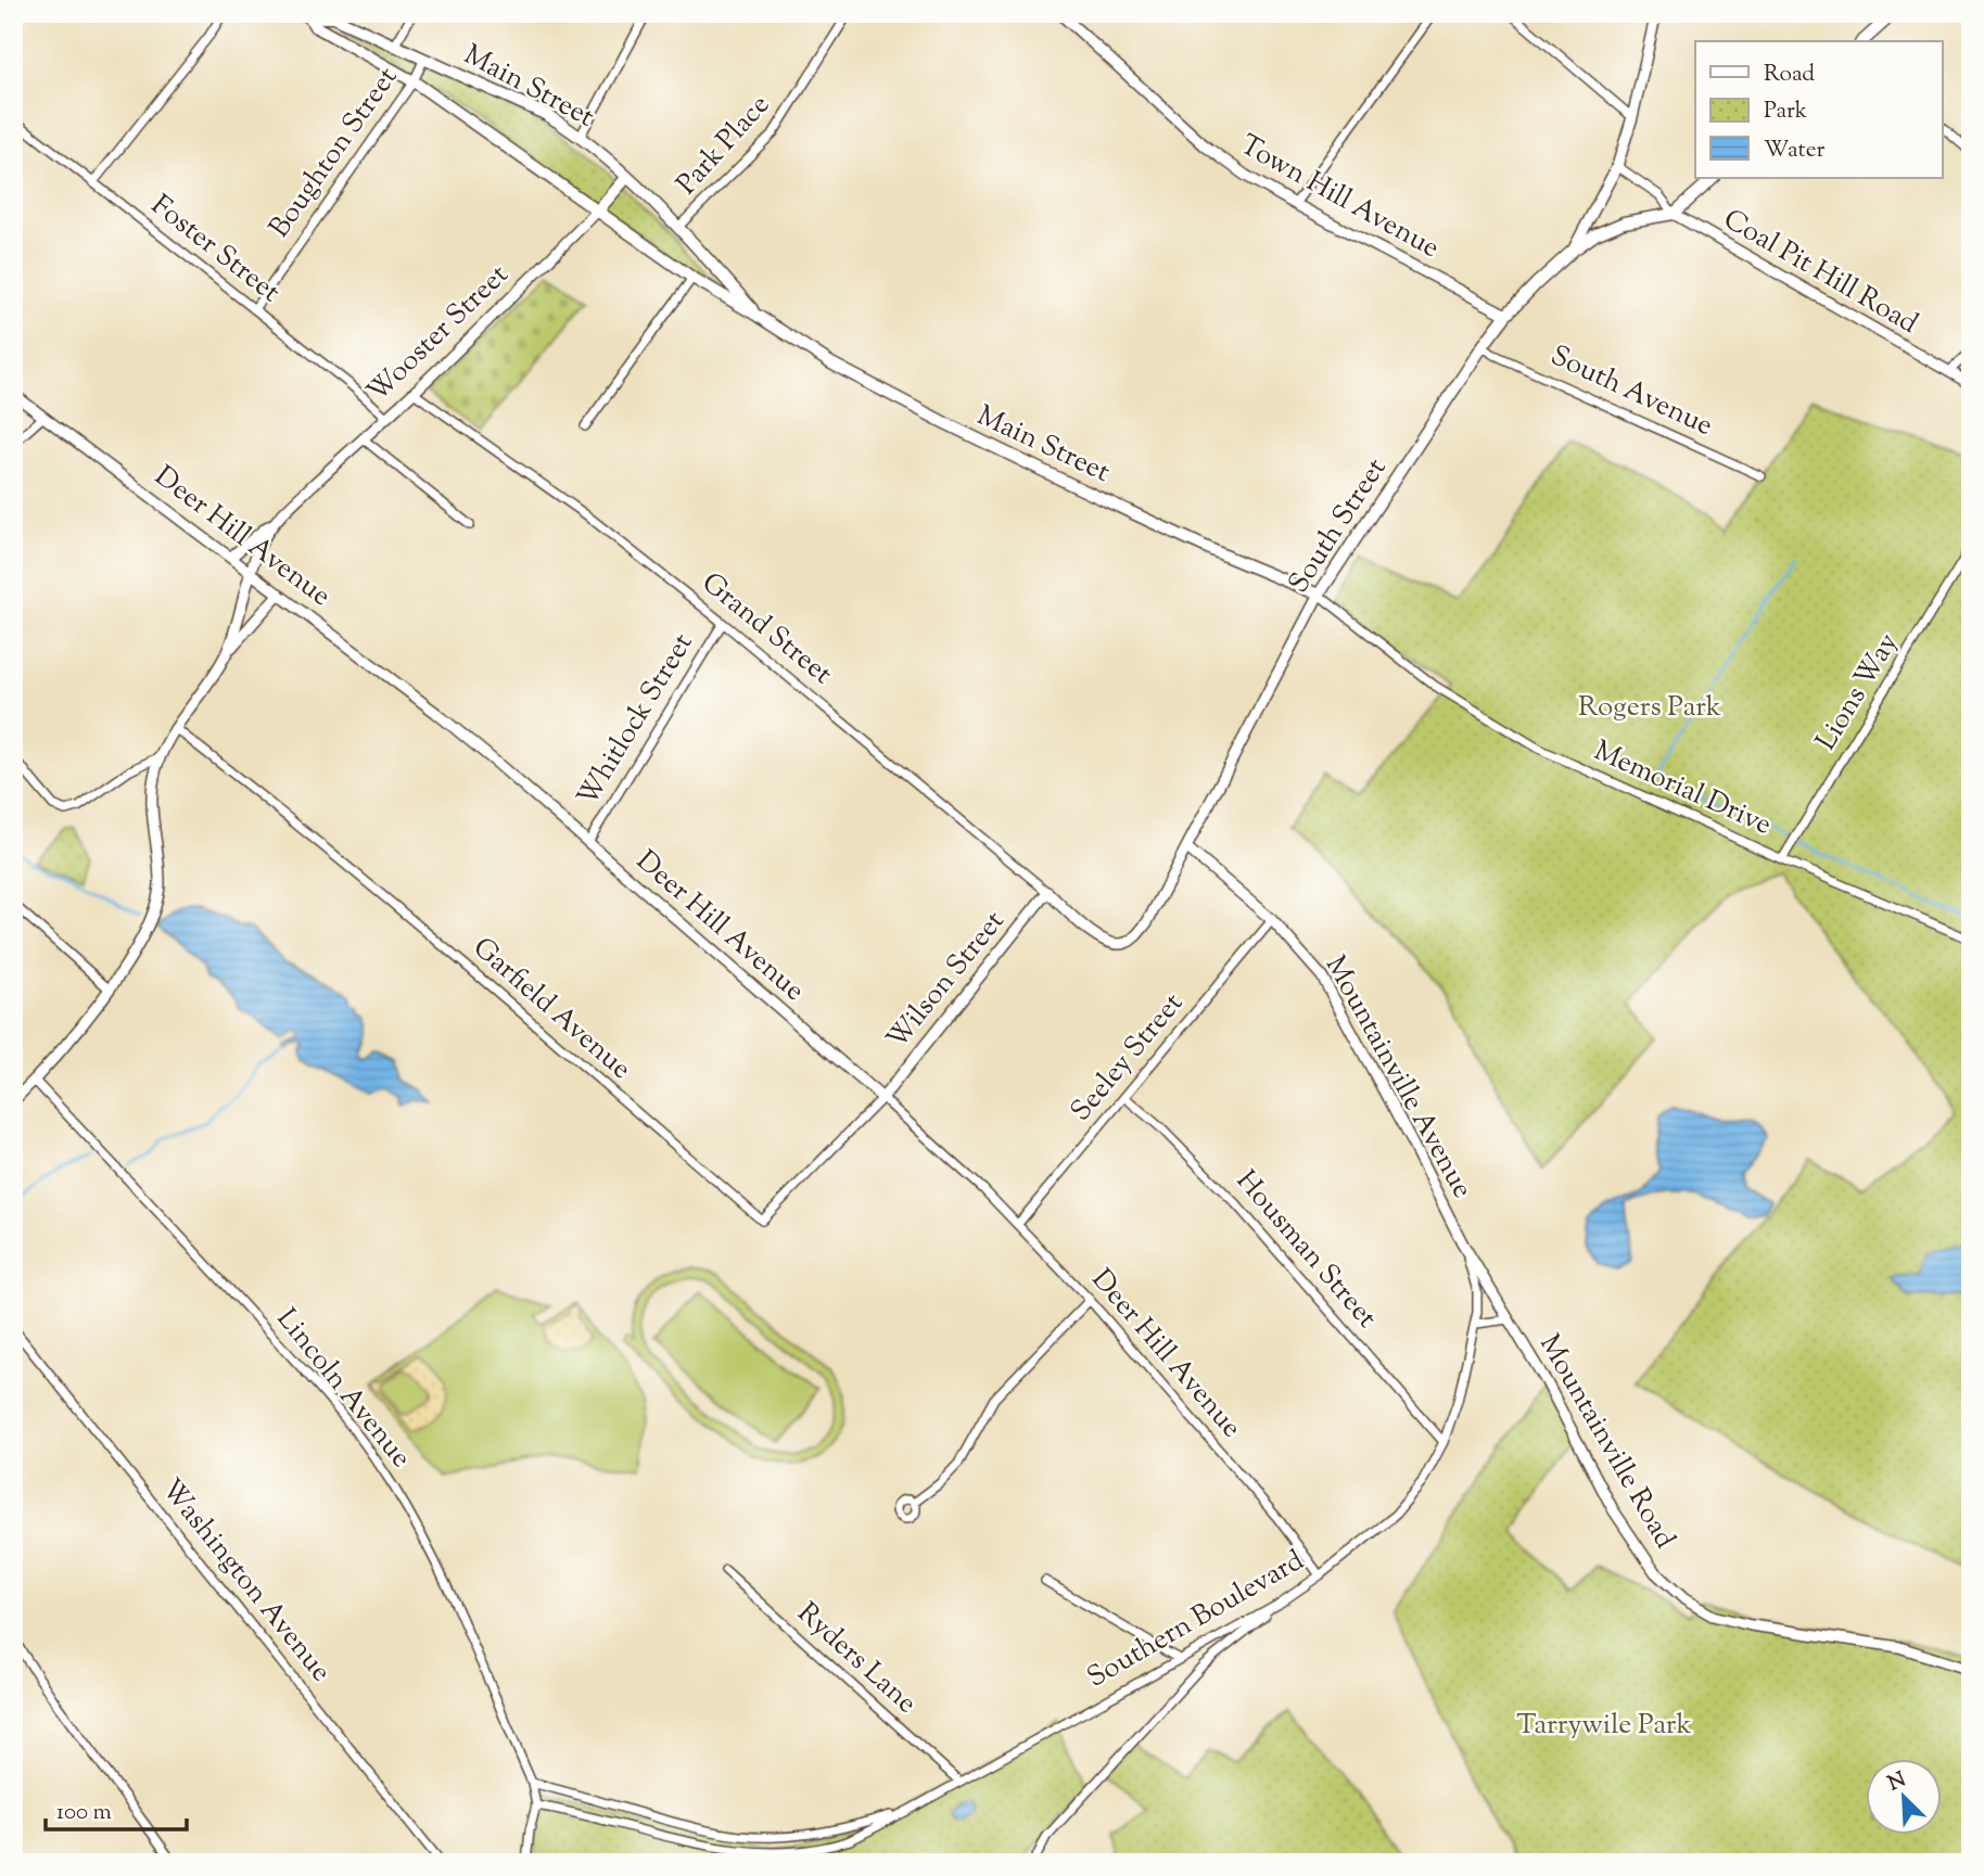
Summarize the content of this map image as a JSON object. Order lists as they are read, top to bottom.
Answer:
{
  "streets": {
    "main road": ["Main Street", "Wooster Street", "South Street"],
    "street": [
      "Park Place",
      "Boughton Street",
      "Town Hill Avenue",
      "Foster Street",
      "Coal Pit Hill Road",
      "South Avenue",
      "Deer Hill Avenue",
      "Grand Street",
      "Lions Way",
      "Whitlock Street",
      "Memorial Drive",
      "Wilson Street",
      "Garfield Avenue",
      "Seeley Street",
      "Mountainville Avenue",
      "Housman Street",
      "Lincoln Avenue",
      "Mountainville Road",
      "Washington Avenue",
      "Southern Boulevard",
      "Ryders Lane"
    ]
  },
  "crossings": [
    ["Main Street", "Park Place"],
    ["Main Street", "Boughton Street"],
    ["Main Street", "Wooster Street"],
    ["Main Street", "South Street"],
    ["Main Street", "Memorial Drive"],
    ["Boughton Street", "Foster Street"],
    ["Town Hill Avenue", "South Street"],
    ["Foster Street", "Wooster Street"],
    ["Coal Pit Hill Road", "South Street"],
    ["Wooster Street", "Deer Hill Avenue"],
    ["Wooster Street", "Grand Street"],
    ["South Avenue", "South Street"],
    ["South Street", "Grand Street"],
    ["South Street", "Memorial Drive"],
    ["South Street", "Mountainville Avenue"],
    ["Deer Hill Avenue", "Whitlock Street"],
    ["Deer Hill Avenue", "Wilson Street"],
    ["Deer Hill Avenue", "Garfield Avenue"],
    ["Deer Hill Avenue", "Seeley Street"],
    ["Deer Hill Avenue", "Southern Boulevard"],
    ["Grand Street", "Whitlock Street"],
    ["Grand Street", "Wilson Street"],
    ["Lions Way", "Memorial Drive"],
    ["Wilson Street", "Garfield Avenue"],
    ["Seeley Street", "Mountainville Avenue"],
    ["Seeley Street", "Housman Street"],
    ["Mountainville Avenue", "Mountainville Road"],
    ["Mountainville Avenue", "Southern Boulevard"],
    ["Housman Street", "Southern Boulevard"],
    ["Lincoln Avenue", "Southern Boulevard"],
    ["Mountainville Road", "Southern Boulevard"],
    ["Southern Boulevard", "Ryders Lane"]
  ],
  "parks": ["Rogers Park", "Tarrywile Park"],
  "legend": ["Road", "Park", "Water"],
  "scale_bar": "100 m",
  "north": "top left"
}
